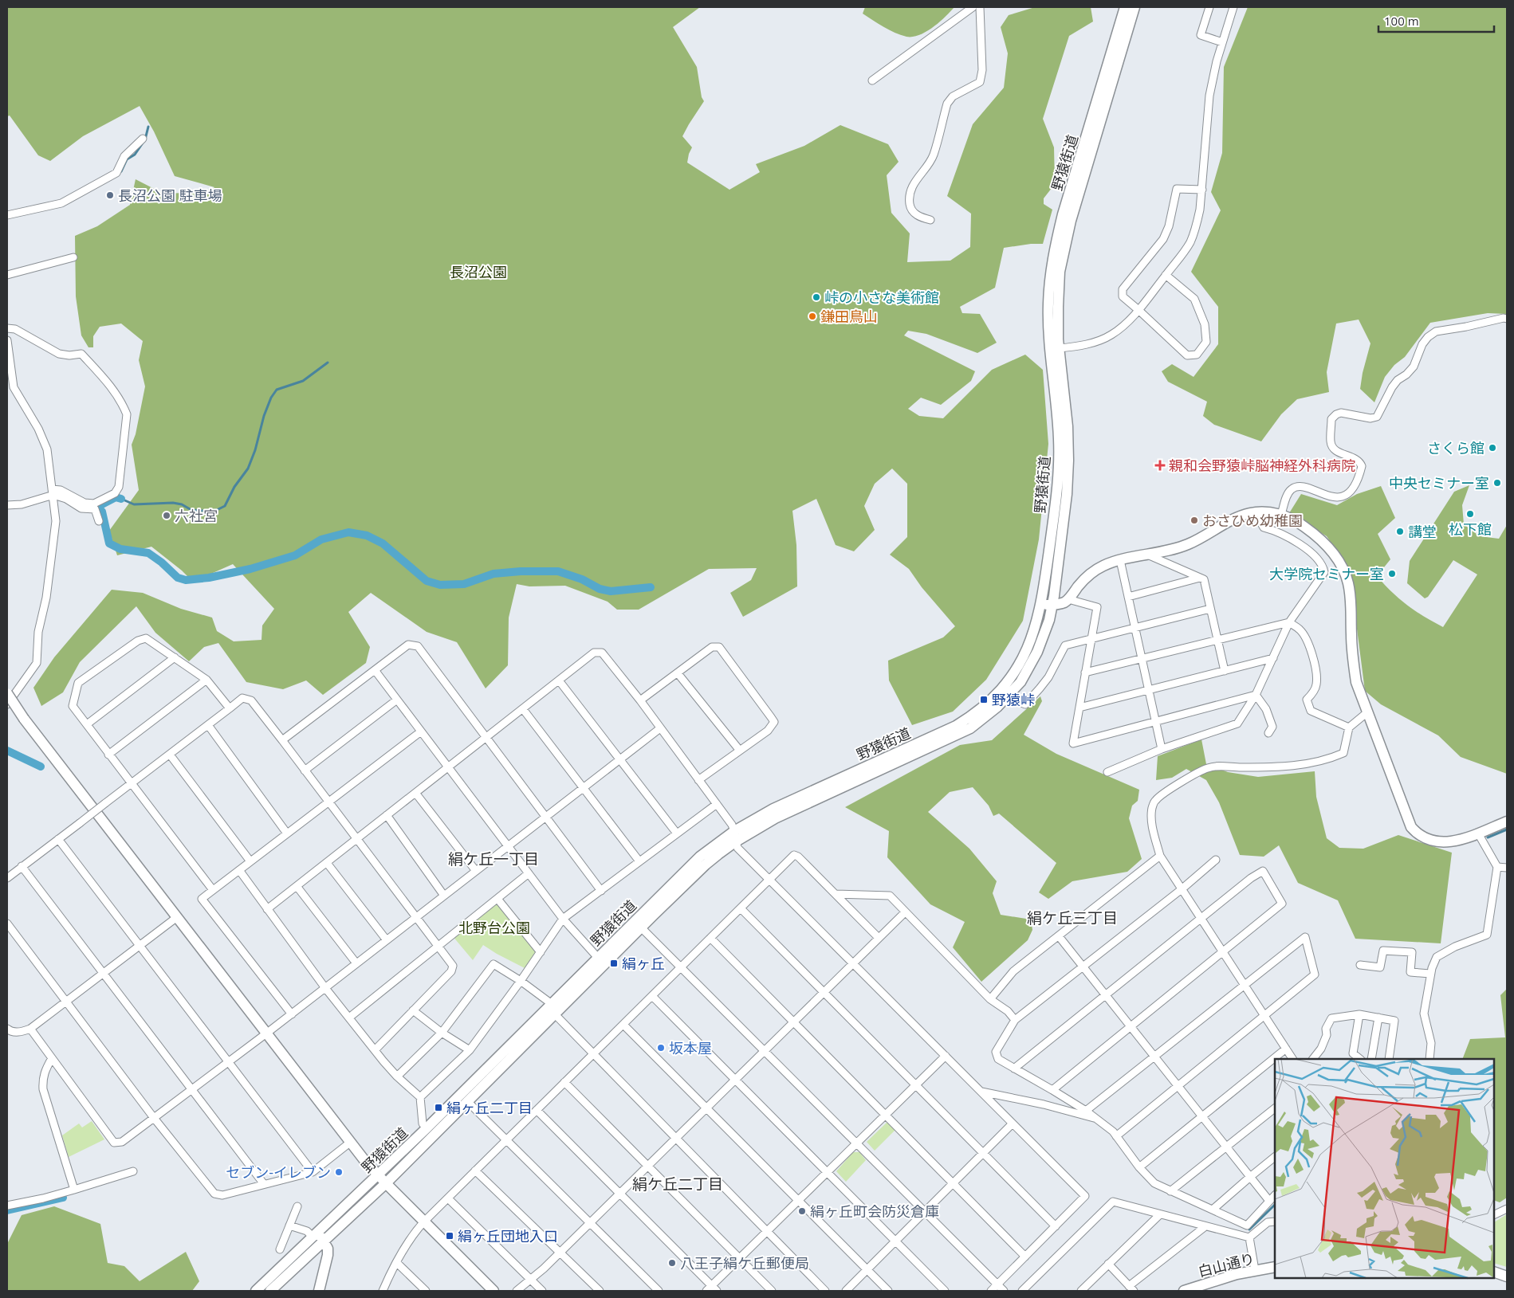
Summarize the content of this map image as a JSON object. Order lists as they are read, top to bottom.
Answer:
{
  "streets": {
    "main road": ["野猿街道", "白山通り"]
  },
  "districts": ["絹ケ丘一丁目", "絹ケ丘三丁目", "絹ケ丘二丁目"],
  "parks": ["長沼公園", "北野台公園"],
  "places": {
    "other": [
      "長沼公園 駐車場",
      "峠の小さな美術館",
      "鎌田鳥山",
      "さくら館",
      "中央セミナー室",
      "松下館",
      "六社宮",
      "おさひめ幼稚園",
      "講堂",
      "大学院セミナー室",
      "坂本屋",
      "セブン-イレブン",
      "絹ヶ丘町会防災倉庫",
      "八王子絹ケ丘郵便局"
    ],
    "health": ["親和会野猿峠脳神経外科病院"],
    "transit": [
      "野猿峠",
      "絹ヶ丘",
      "絹ヶ丘二丁目",
      "絹ヶ丘団地入口"
    ]
  },
  "scale_bar": "100 m"
}
